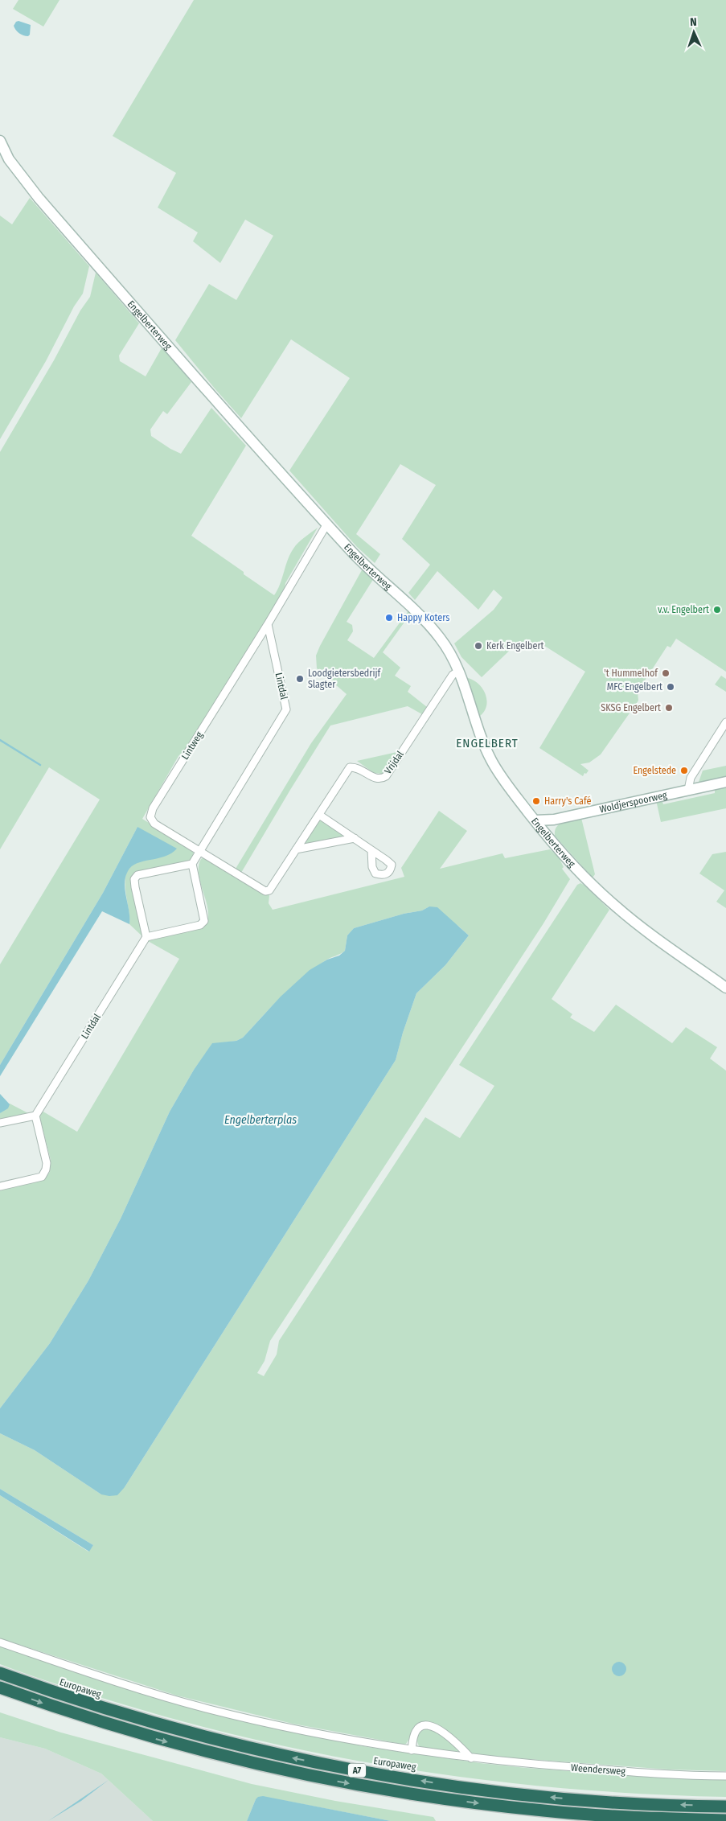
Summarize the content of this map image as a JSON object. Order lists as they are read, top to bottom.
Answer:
{
  "streets": {
    "highway": ["Europaweg", "A7"],
    "street": [
      "Engelberterweg",
      "Lintdal",
      "Lintweg",
      "Vrijdal",
      "Woldjerspoorweg",
      "Weendersweg"
    ]
  },
  "crossings": [
    ["Engelberterweg", "Vrijdal"],
    ["Engelberterweg", "Woldjerspoorweg"],
    ["Lintdal", "Lintweg"],
    ["Lintdal", "Vrijdal"],
    ["Lintweg", "Vrijdal"]
  ],
  "districts": ["ENGELBERT"],
  "water": ["Engelberterplas"],
  "places": [
    "v.v. Engelbert",
    "Happy Koters",
    "Kerk Engelbert",
    "'t Hummelhof",
    "Loodgietersbedrijf Slagter",
    "MFC Engelbert",
    "SKSG Engelbert",
    "Engelstede",
    "Harry's Café"
  ],
  "north": "top"
}
